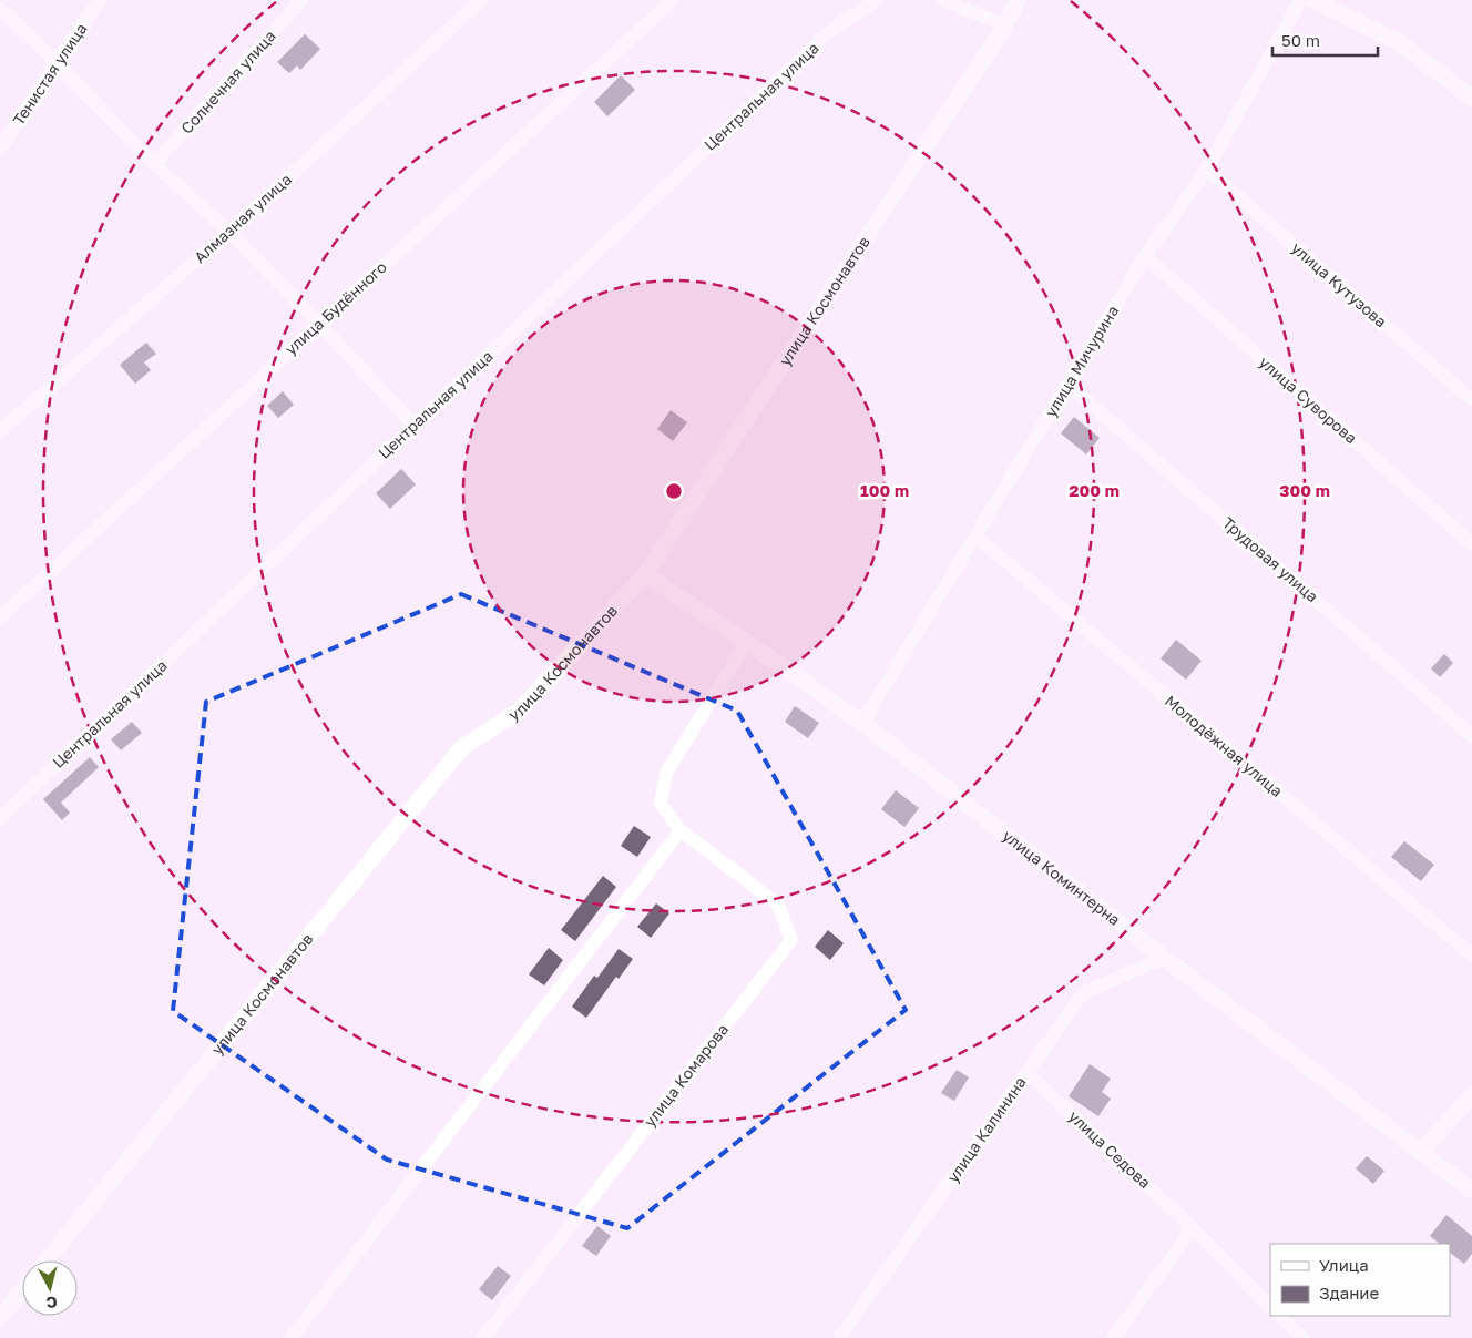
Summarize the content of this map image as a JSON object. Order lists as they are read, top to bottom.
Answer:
{
  "streets": {
    "street": [
      "Тенистая улица",
      "Солнечная улица",
      "Центральная улица",
      "Алмазная улица",
      "улица Кутузова",
      "улица Космонавтов",
      "улица Будённого",
      "улица Мичурина",
      "улица Суворова",
      "Трудовая улица",
      "Молодёжная улица",
      "улица Коминтерна",
      "улица Комарова",
      "улица Калинина",
      "улица Седова"
    ]
  },
  "crossings": [
    ["улица Кутузова", "улица Мичурина"],
    ["улица Космонавтов", "улица Коминтерна"],
    ["улица Мичурина", "улица Суворова"],
    ["улица Мичурина", "Трудовая улица"],
    ["улица Мичурина", "Молодёжная улица"],
    ["улица Мичурина", "улица Коминтерна"],
    ["улица Коминтерна", "улица Комарова"],
    ["улица Коминтерна", "улица Калинина"],
    ["улица Калинина", "улица Седова"]
  ],
  "legend": ["Улица", "Здание"],
  "scale_bar": "50 m",
  "north": "bottom",
  "rings": ["100 m", "200 m", "300 m"]
}
